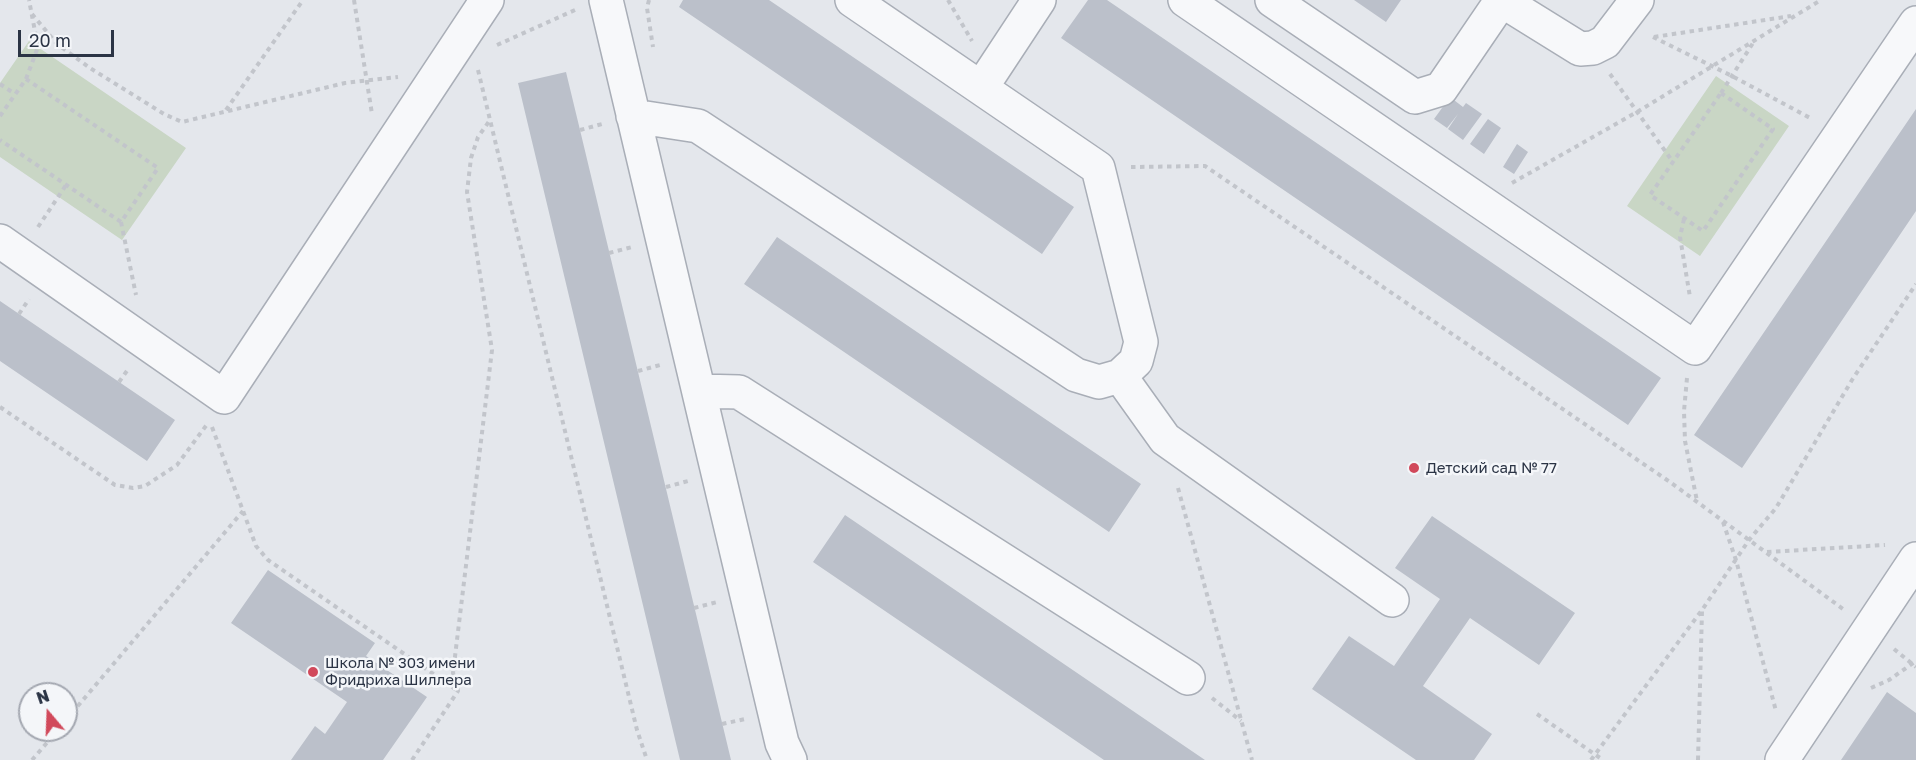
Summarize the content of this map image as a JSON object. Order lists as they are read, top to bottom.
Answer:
{
  "places": ["Детский сад № 77", "Школа № 303 имени Фридриха Шиллера"],
  "scale_bar": "20 m",
  "north": "top"
}
